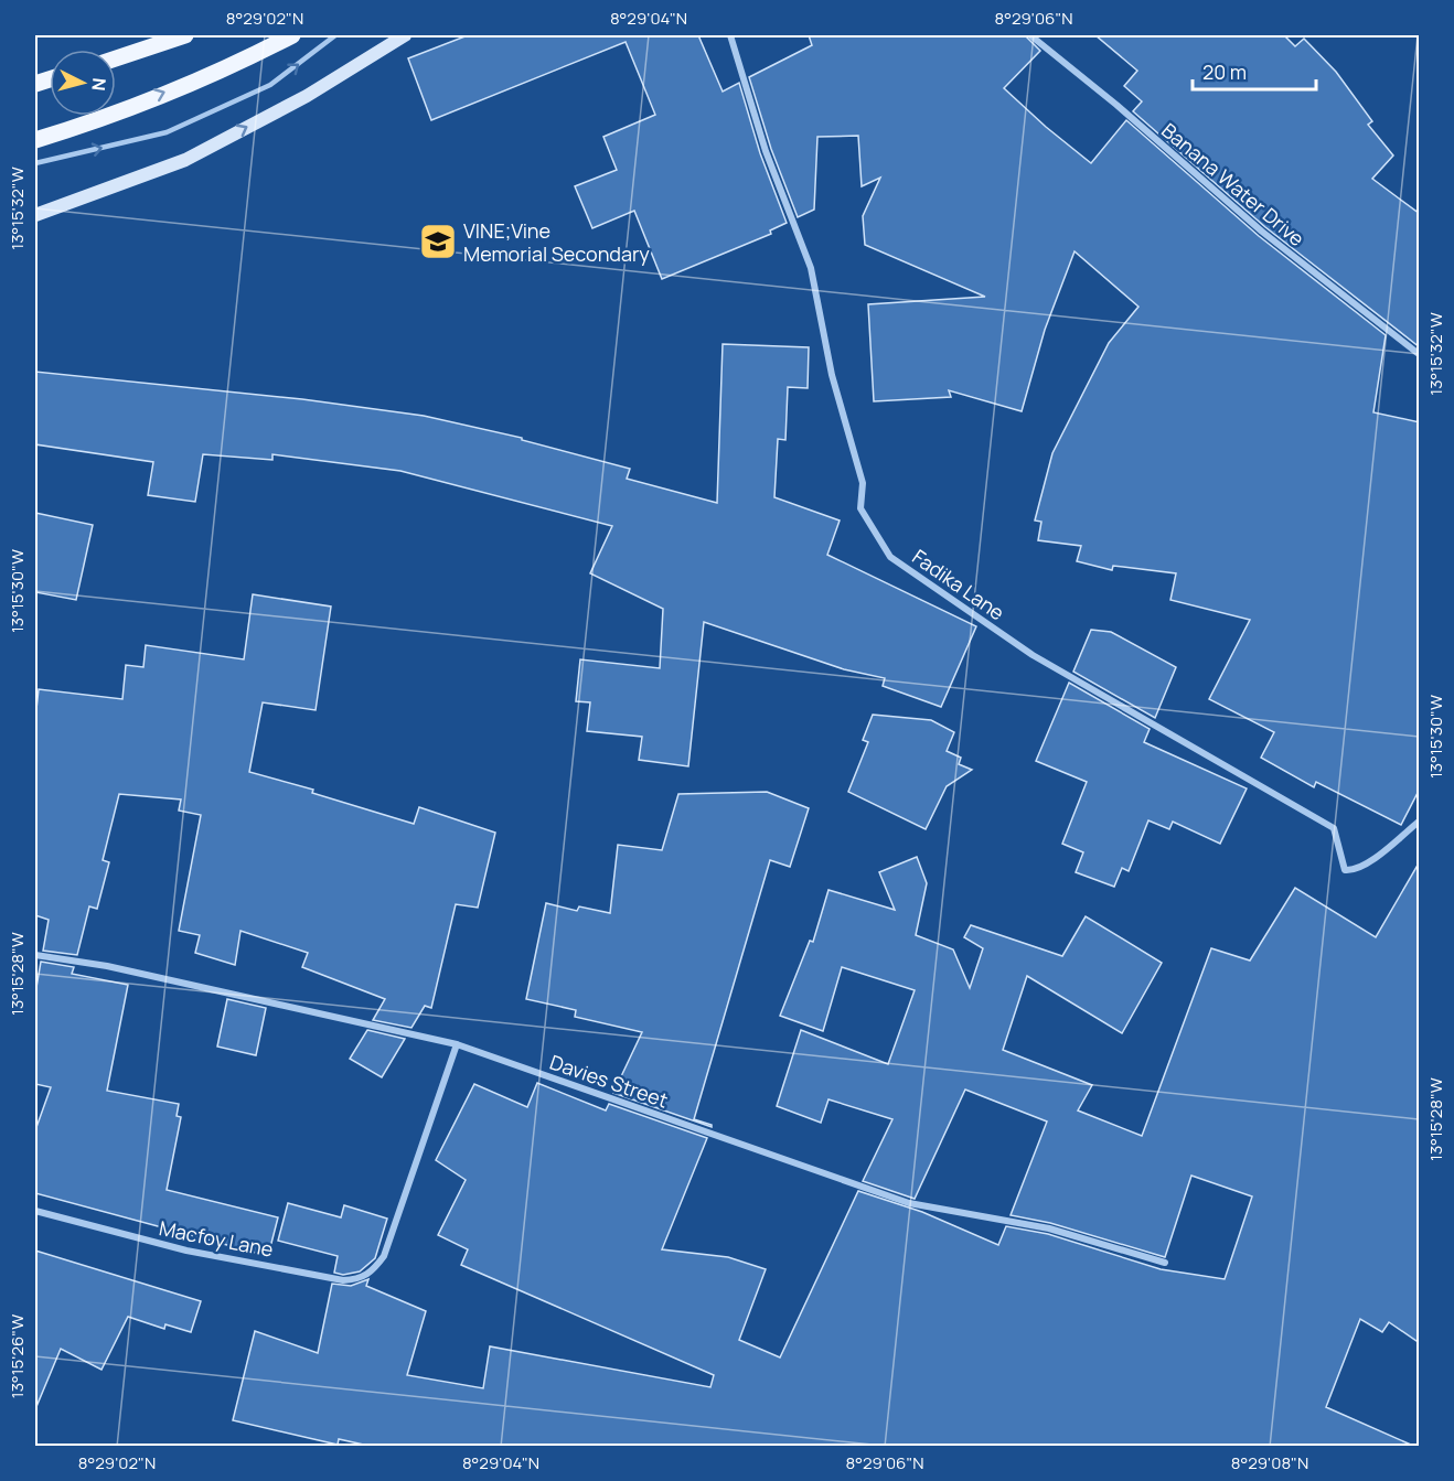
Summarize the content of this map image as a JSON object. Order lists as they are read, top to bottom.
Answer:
{
  "streets": {
    "street": [
      "Banana Water Drive",
      "Fadika Lane",
      "Davies Street",
      "Macfoy Lane"
    ]
  },
  "crossings": [
    ["Davies Street", "Macfoy Lane"]
  ],
  "places": {
    "school or university": ["VINE;Vine Memorial Secondary"]
  },
  "scale_bar": "20 m",
  "north": "right",
  "coordinates": [
    "8°29'02\"N",
    "8°29'04\"N",
    "8°29'06\"N",
    "13°15'32\"W",
    "13°15'30\"W",
    "13°15'28\"W",
    "13°15'26\"W",
    "8°29'08\"N"
  ]
}
